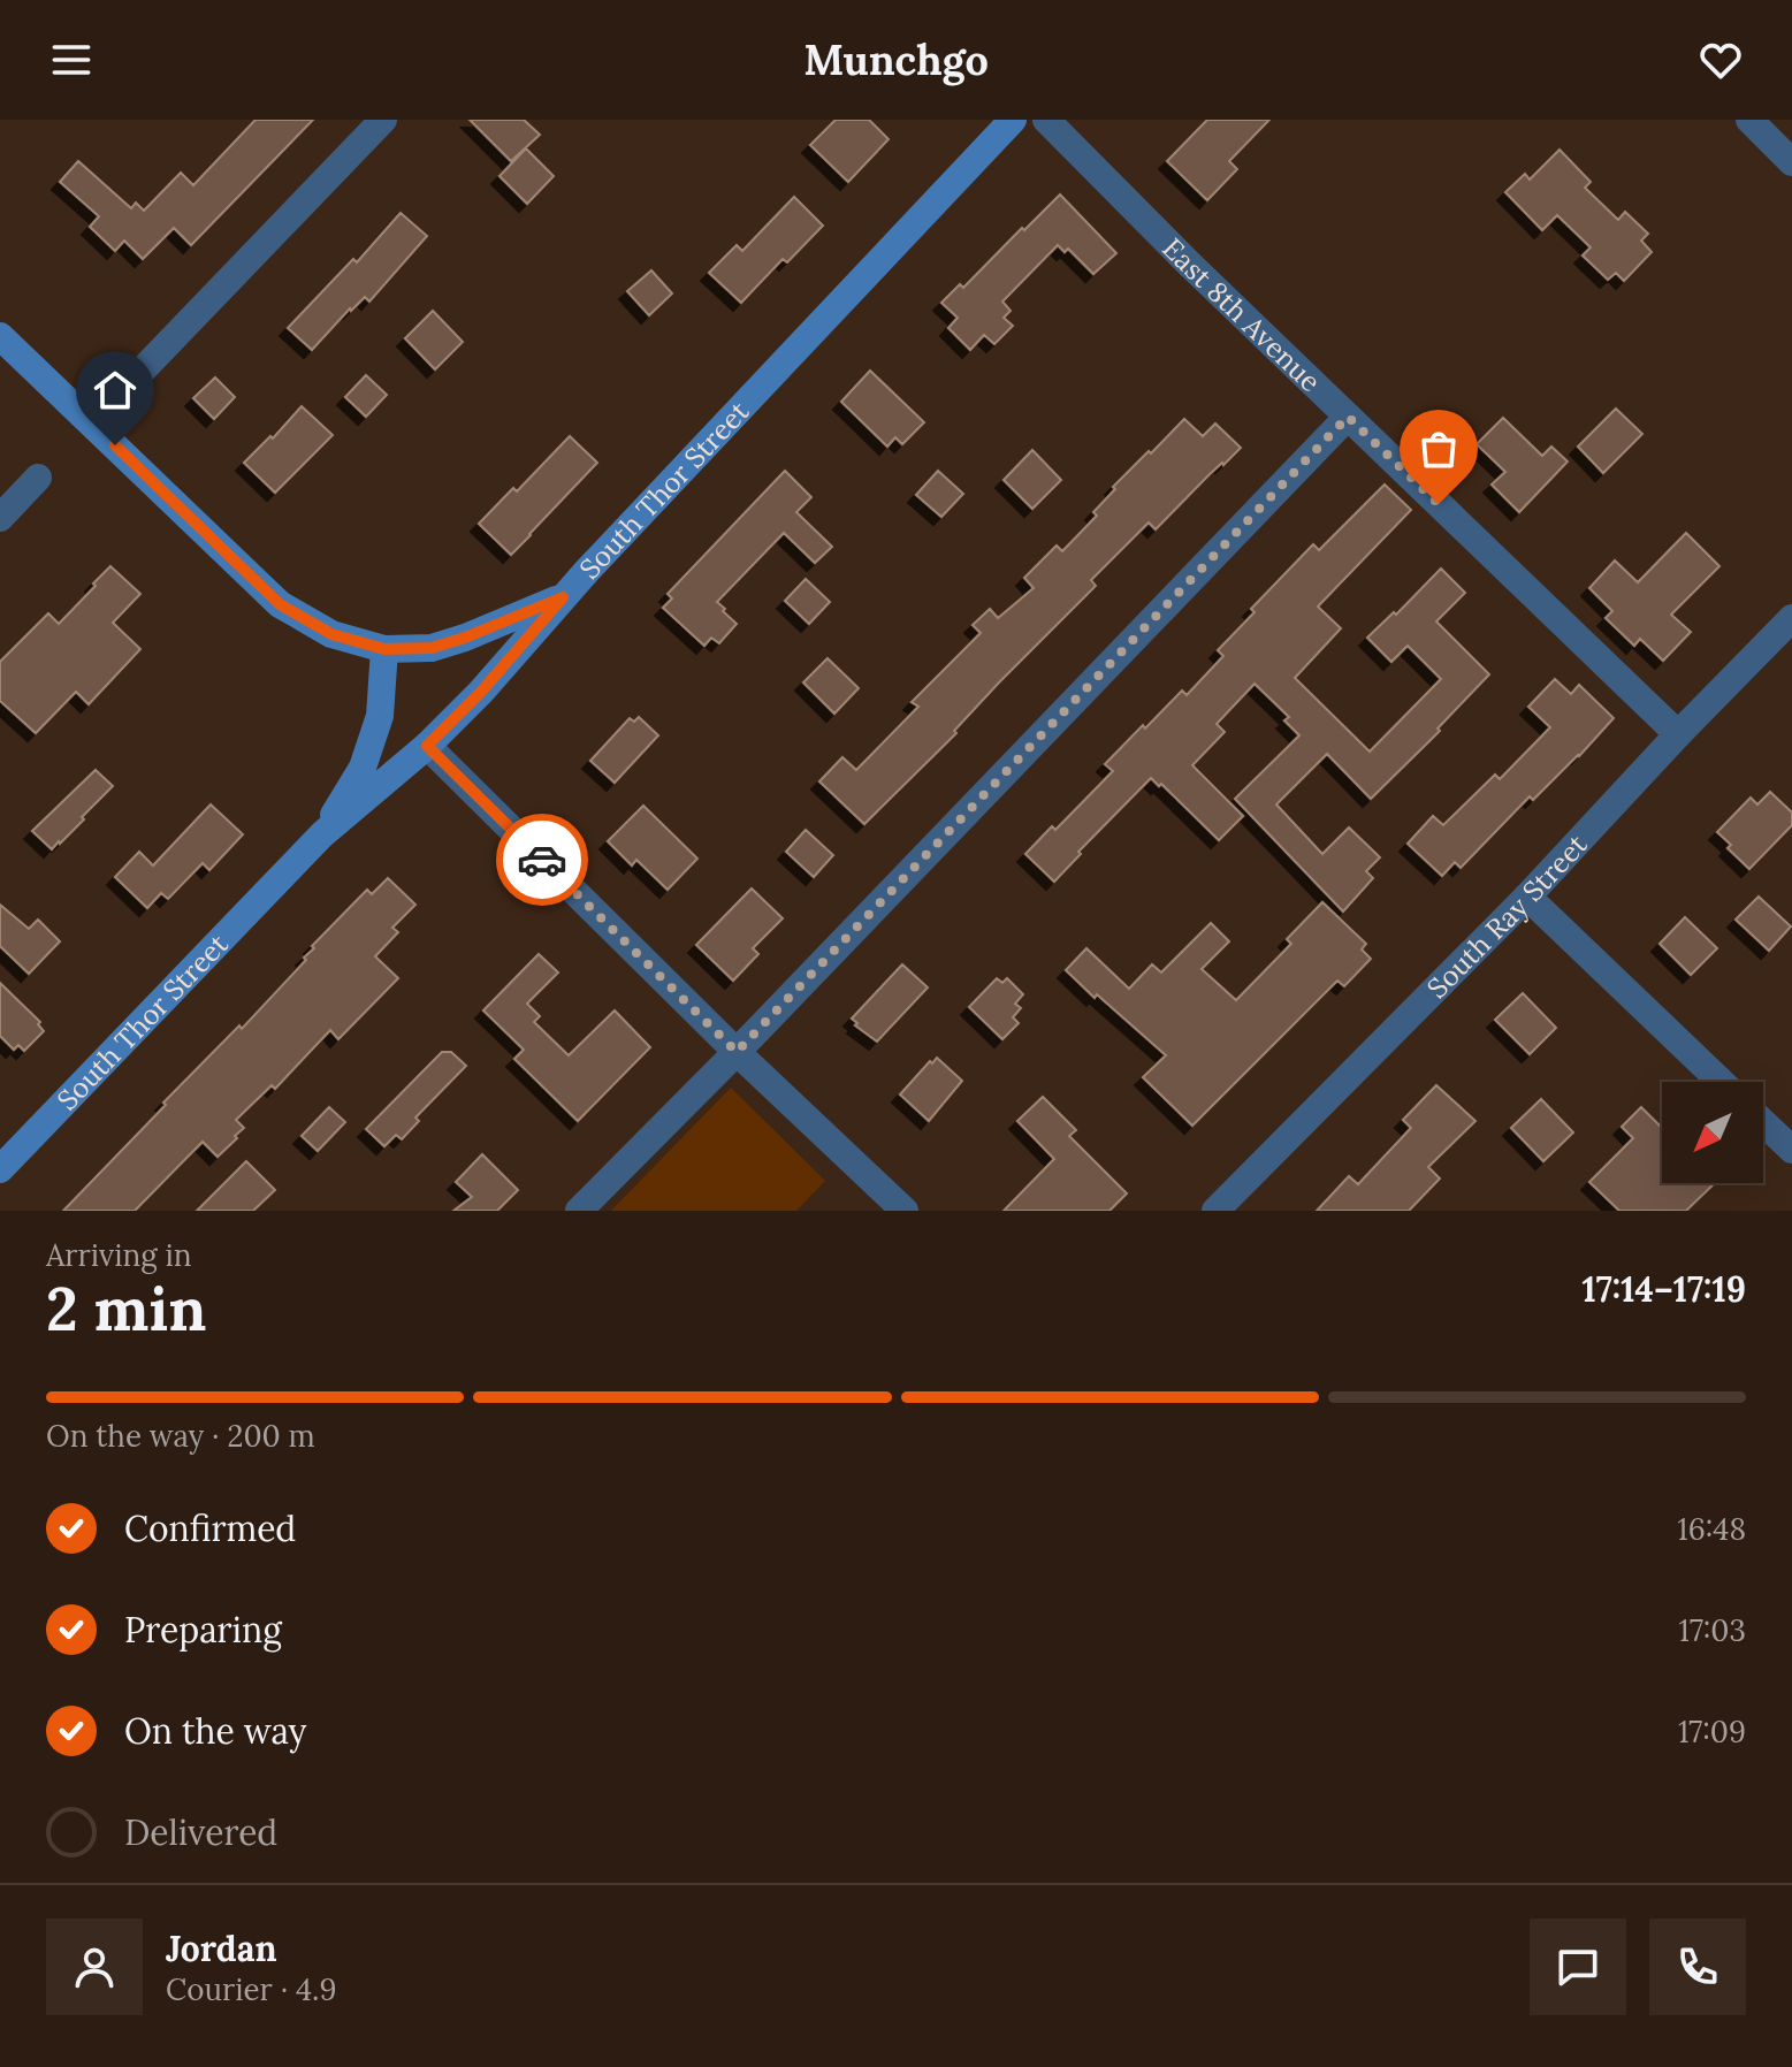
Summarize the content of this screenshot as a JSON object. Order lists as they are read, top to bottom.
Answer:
{
  "streets": {
    "main road": ["South Thor Street"],
    "street": ["East 8th Avenue", "South Ray Street"]
  },
  "crossings": [
    ["East 8th Avenue", "South Ray Street"]
  ],
  "north": "bottom left",
  "page": {
    "header": "Munchgo",
    "heading": ["2 min", "Arriving in", "17:14–17:19"],
    "panel": ["Jordan", "Courier · 4.9"],
    "bar": "On the way · 200 m",
    "list": [
      ["Confirmed", "16:48"],
      ["Preparing", "17:03"],
      ["On the way", "17:09"],
      "Delivered"
    ]
  }
}
